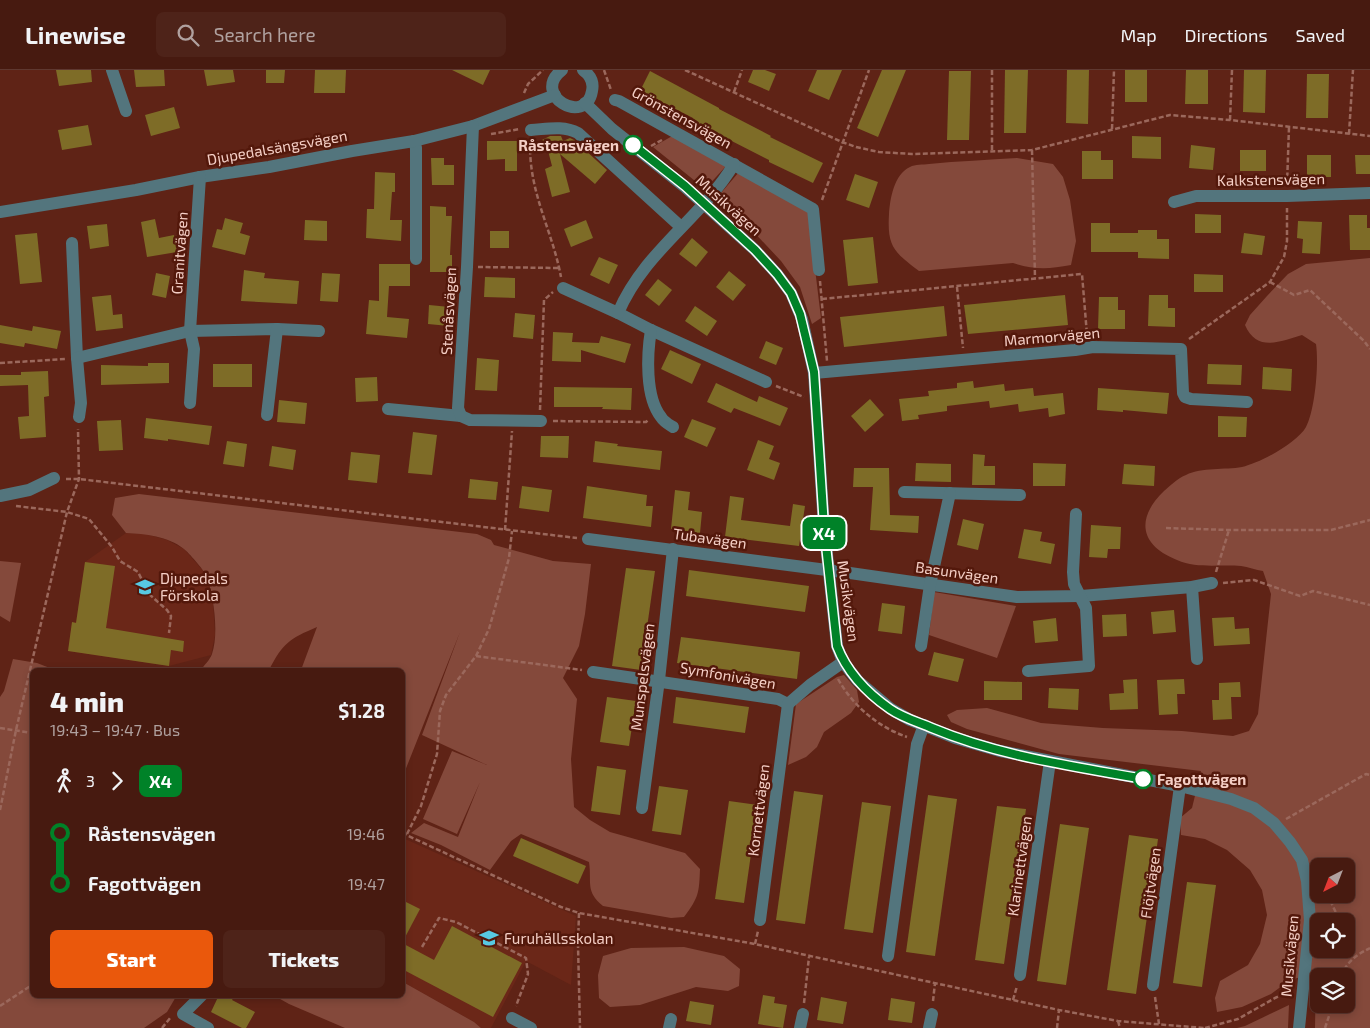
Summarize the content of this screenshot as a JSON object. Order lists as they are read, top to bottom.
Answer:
{
  "streets": {
    "street": [
      "Grönstensvägen",
      "Djupedalsängsvägen",
      "Kalkstensvägen",
      "Musikvägen",
      "Granitvägen",
      "Stenåsvägen",
      "Marmorvägen",
      "Tubavägen",
      "Basunvägen",
      "Symfonivägen",
      "Munspelsvägen",
      "Kornettvägen",
      "Klarinettvägen",
      "Flöjtvägen"
    ]
  },
  "crossings": [
    ["Grönstensvägen", "Musikvägen"],
    ["Djupedalsängsvägen", "Granitvägen"],
    ["Djupedalsängsvägen", "Stenåsvägen"],
    ["Musikvägen", "Marmorvägen"],
    ["Musikvägen", "Tubavägen"],
    ["Musikvägen", "Basunvägen"],
    ["Musikvägen", "Symfonivägen"],
    ["Musikvägen", "Klarinettvägen"],
    ["Musikvägen", "Flöjtvägen"],
    ["Tubavägen", "Basunvägen"],
    ["Tubavägen", "Munspelsvägen"],
    ["Symfonivägen", "Munspelsvägen"],
    ["Symfonivägen", "Kornettvägen"]
  ],
  "places": {
    "other": ["Råstensvägen", "Fagottvägen"],
    "school or university": ["Djupedals Förskola", "Furuhällsskolan"]
  },
  "lines": ["bus line X4"],
  "north": "bottom left",
  "page": {
    "header": "Linewise",
    "search": "Search here",
    "nav": ["Map", "Directions", "Saved"],
    "on_map": "X4",
    "heading": ["4 min", "19:43 – 19:47 · Bus", "$1.28"],
    "legs": ["3", "X4"],
    "list": [
      {
        "name": "Råstensvägen",
        "value": "19:46"
      },
      {
        "name": "Fagottvägen",
        "value": "19:47"
      }
    ],
    "buttons": ["Start", "Tickets"]
  }
}
